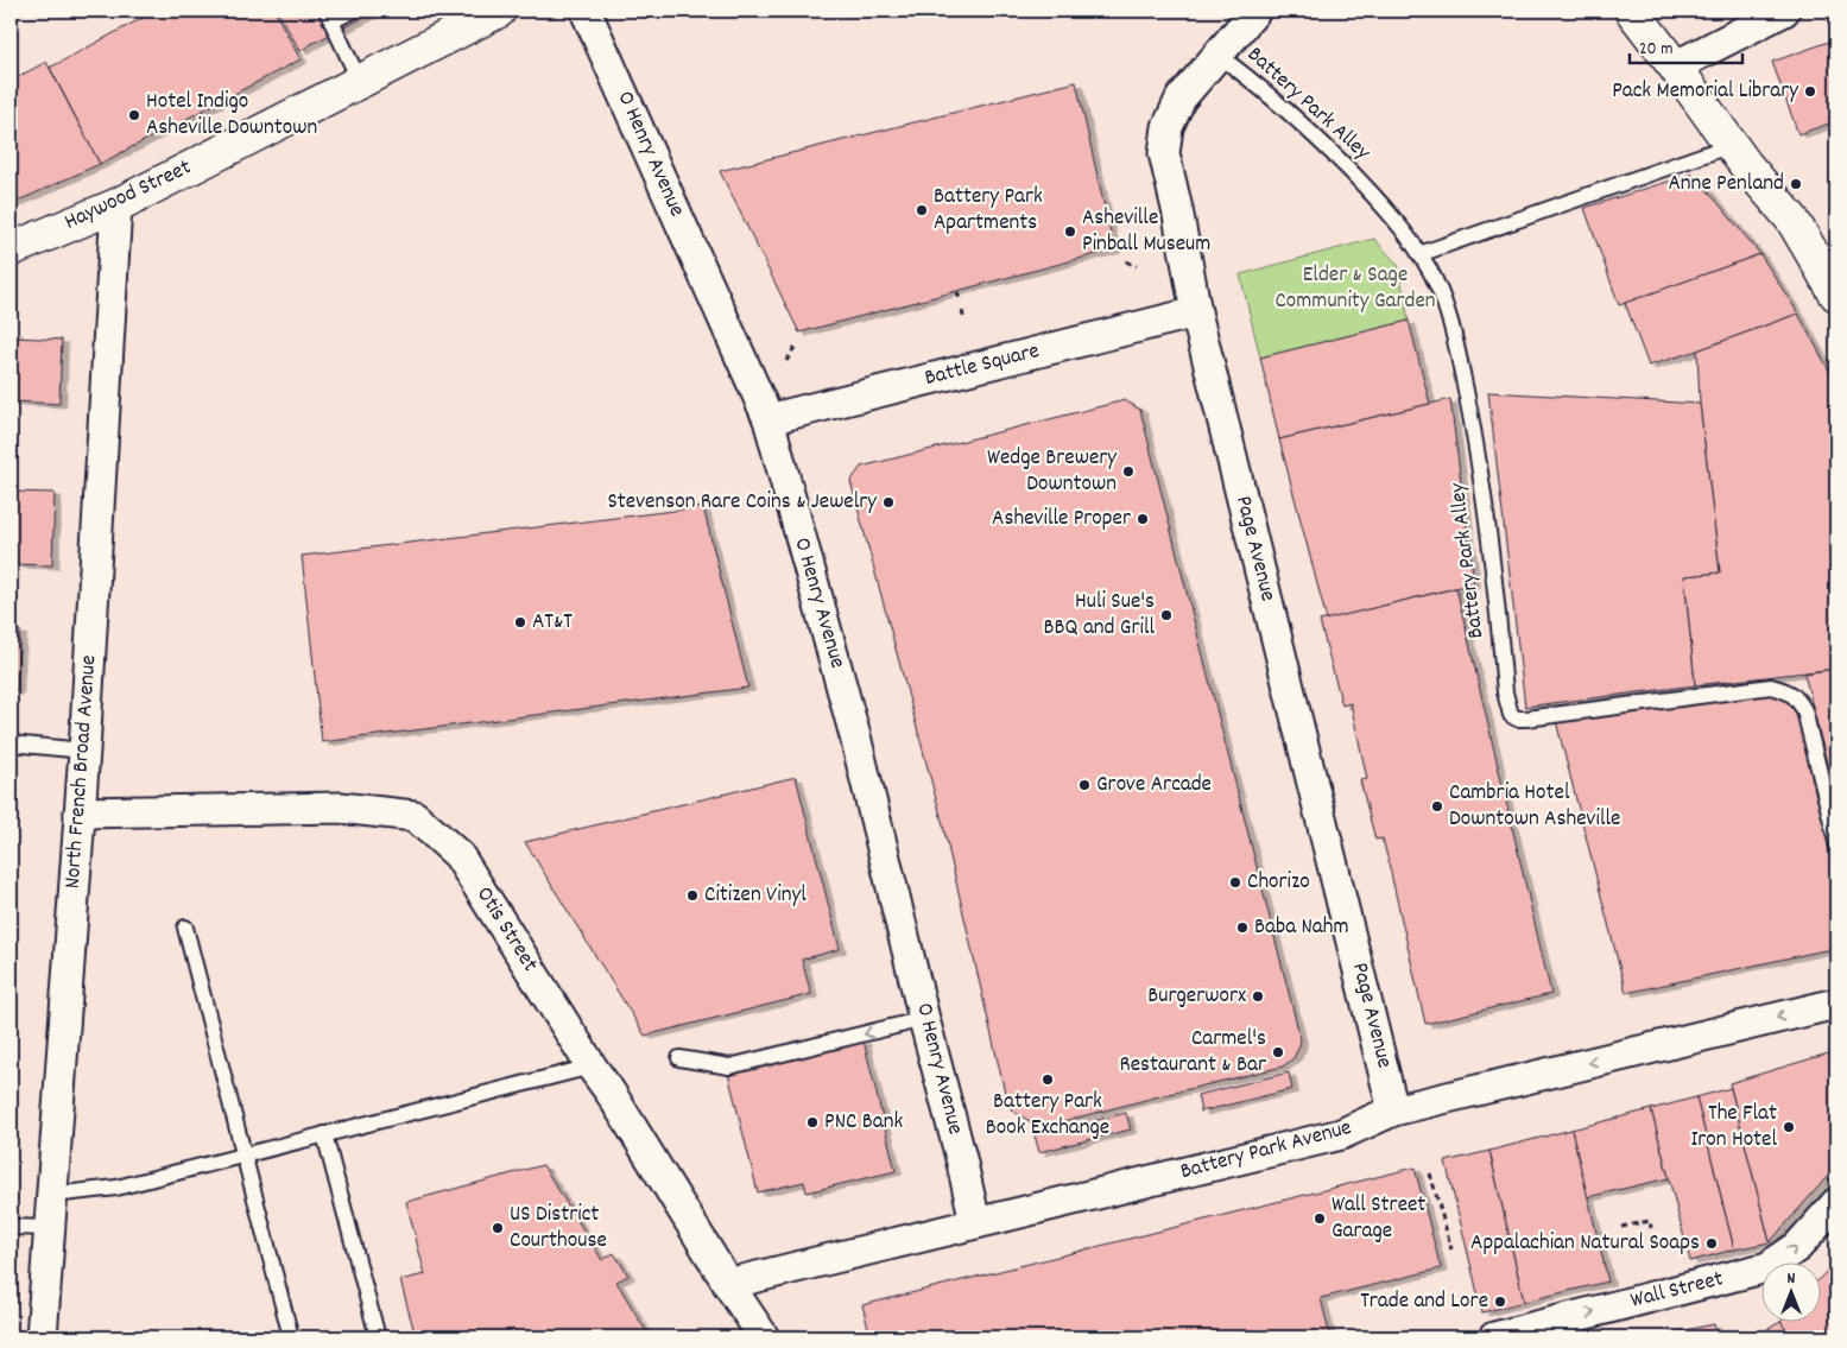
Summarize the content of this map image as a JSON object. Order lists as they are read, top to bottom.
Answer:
{
  "streets": {
    "street": [
      "O Henry Avenue",
      "Haywood Street",
      "Battle Square",
      "Page Avenue",
      "North French Broad Avenue",
      "Otis Street",
      "Battery Park Avenue",
      "Wall Street"
    ],
    "lane": ["Battery Park Alley"]
  },
  "crossings": [
    ["Battery Park Alley", "Page Avenue"],
    ["O Henry Avenue", "Battle Square"],
    ["O Henry Avenue", "Battery Park Avenue"],
    ["Haywood Street", "North French Broad Avenue"],
    ["Battle Square", "Page Avenue"],
    ["Page Avenue", "Battery Park Avenue"],
    ["North French Broad Avenue", "Otis Street"],
    ["Otis Street", "Battery Park Avenue"]
  ],
  "one_way": ["Battery Park Avenue", "Wall Street"],
  "parks": ["Elder & Sage Community Garden"],
  "places": [
    "Pack Memorial Library",
    "Hotel Indigo Asheville Downtown",
    "Anne Penland",
    "Battery Park Apartments",
    "Asheville Pinball Museum",
    "Wedge Brewery Downtown",
    "Stevenson Rare Coins & Jewelry",
    "Asheville Proper",
    "Huli Sue's BBQ and Grill",
    "AT&T",
    "Grove Arcade",
    "Cambria Hotel Downtown Asheville",
    "Chorizo",
    "Citizen Vinyl",
    "Baba Nahm",
    "Burgerworx",
    "Carmel's Restaurant & Bar",
    "Battery Park Book Exchange",
    "PNC Bank",
    "The Flat Iron Hotel",
    "Wall Street Garage",
    "US District Courthouse",
    "Appalachian Natural Soaps",
    "Trade and Lore"
  ],
  "scale_bar": "20 m",
  "north": "top"
}
